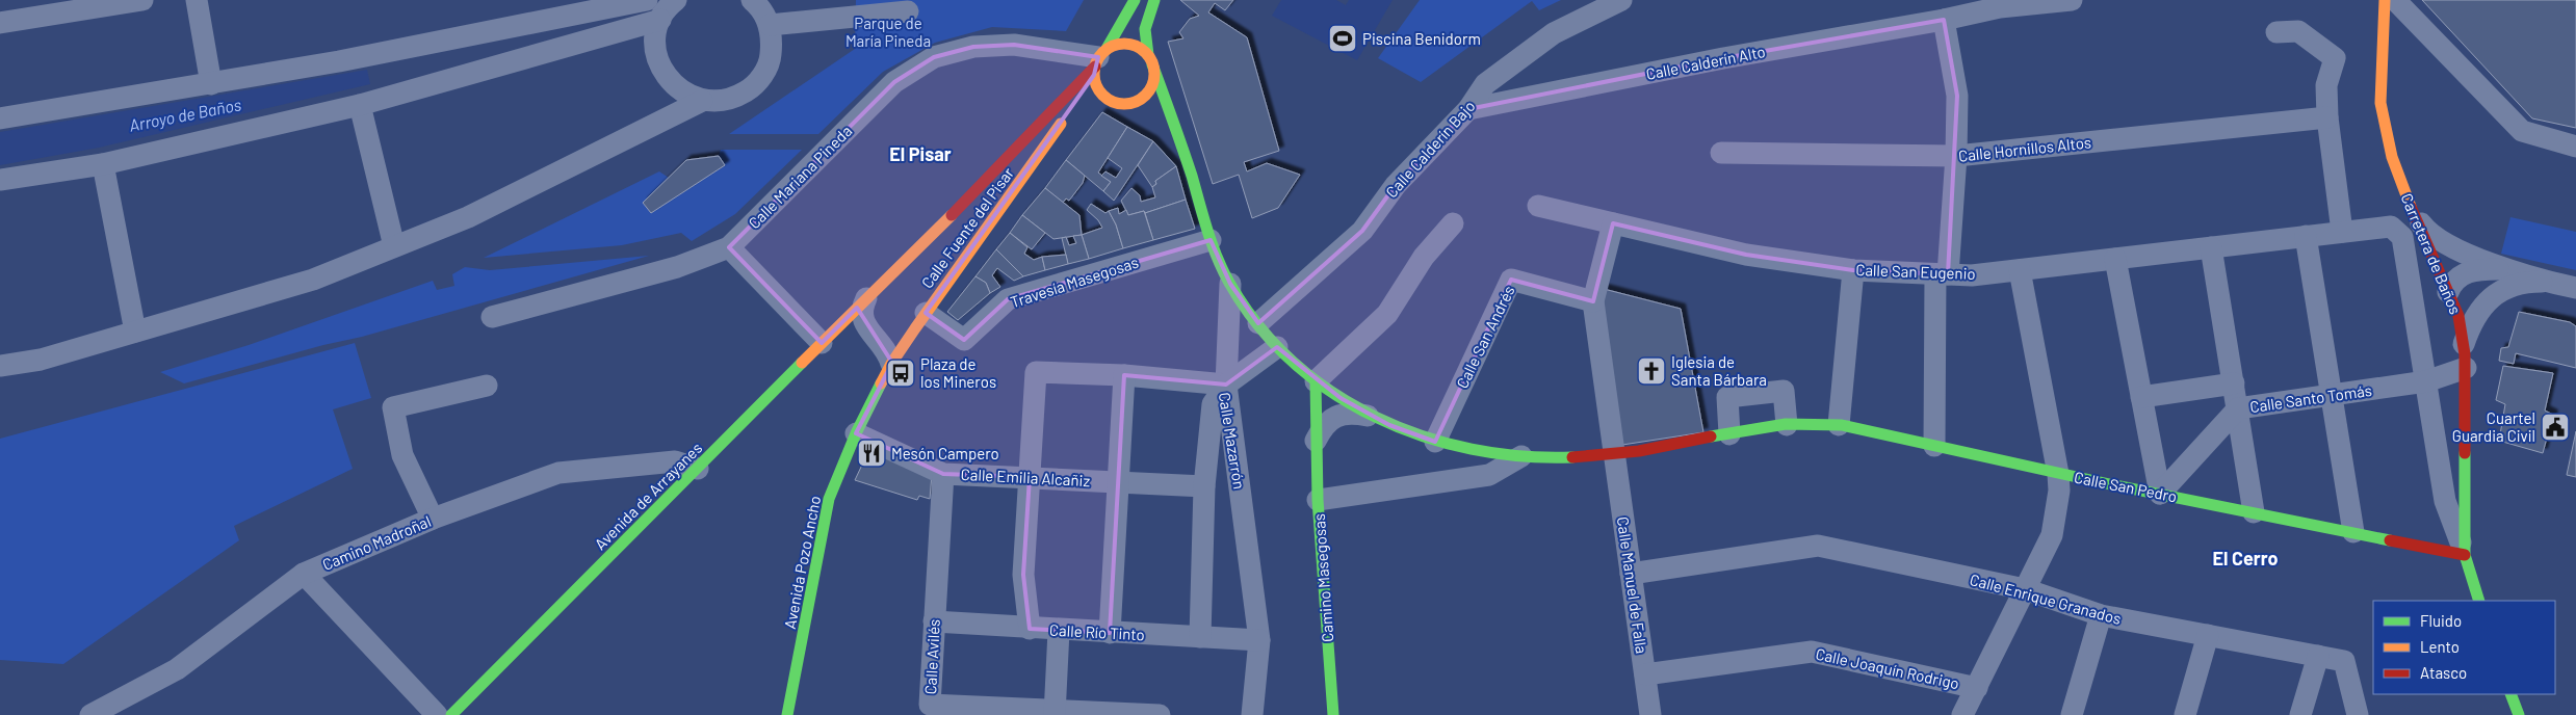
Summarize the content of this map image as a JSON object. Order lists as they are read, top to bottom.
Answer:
{
  "streets": {
    "street": [
      "Calle Calderín Alto",
      "Calle Calderín Bajo",
      "Calle Hornillos Altos",
      "Calle Mariana Pineda",
      "Calle Fuente del Pisar",
      "Carretera de Baños",
      "Calle San Eugenio",
      "Travesía Masegosas",
      "Calle San Andrés",
      "Calle Santo Tomás",
      "Calle Mazarrón",
      "Calle Emilia Alcañiz",
      "Calle San Pedro",
      "Avenida de Arrayanes",
      "Camino Madroñal",
      "Avenida Pozo Ancho",
      "Camino Masegosas",
      "Calle Manuel de Falla",
      "Calle Enrique Granados",
      "Calle Río Tinto",
      "Calle Avilés",
      "Calle Joaquín Rodrigo"
    ]
  },
  "crossings": [
    ["Calle Calderín Alto", "Calle Calderín Bajo"],
    ["Calle Calderín Bajo", "Calle San Pedro"],
    ["Calle Mariana Pineda", "Calle Fuente del Pisar"],
    ["Calle Mariana Pineda", "Calle San Pedro"],
    ["Calle Fuente del Pisar", "Travesía Masegosas"],
    ["Calle Fuente del Pisar", "Calle San Pedro"],
    ["Calle Fuente del Pisar", "Avenida Pozo Ancho"],
    ["Carretera de Baños", "Calle Santo Tomás"],
    ["Carretera de Baños", "Calle San Pedro"],
    ["Calle San Eugenio", "Calle Santo Tomás"],
    ["Travesía Masegosas", "Calle San Pedro"],
    ["Calle San Andrés", "Calle San Pedro"],
    ["Calle San Andrés", "Calle Manuel de Falla"],
    ["Calle Santo Tomás", "Calle San Pedro"],
    ["Calle Mazarrón", "Calle Emilia Alcañiz"],
    ["Calle Mazarrón", "Calle Río Tinto"],
    ["Calle Emilia Alcañiz", "Avenida Pozo Ancho"],
    ["Calle Emilia Alcañiz", "Calle Avilés"],
    ["Calle San Pedro", "Camino Masegosas"],
    ["Calle San Pedro", "Calle Manuel de Falla"],
    ["Avenida de Arrayanes", "Camino Madroñal"],
    ["Calle Manuel de Falla", "Calle Enrique Granados"],
    ["Calle Manuel de Falla", "Calle Joaquín Rodrigo"],
    ["Calle Río Tinto", "Calle Avilés"]
  ],
  "districts": ["El Pisar", "El Cerro"],
  "water": ["Arroyo de Baños"],
  "parks": ["Parque de María Pineda"],
  "places": {
    "sports": ["Piscina Benidorm"],
    "church": ["Iglesia de Santa Bárbara"],
    "bus stop": ["Plaza de los Mineros"],
    "public building": ["Cuartel Guardia Civil"],
    "restaurant": ["Mesón Campero"]
  },
  "legend": ["Fluido", "Lento", "Atasco"]
}
